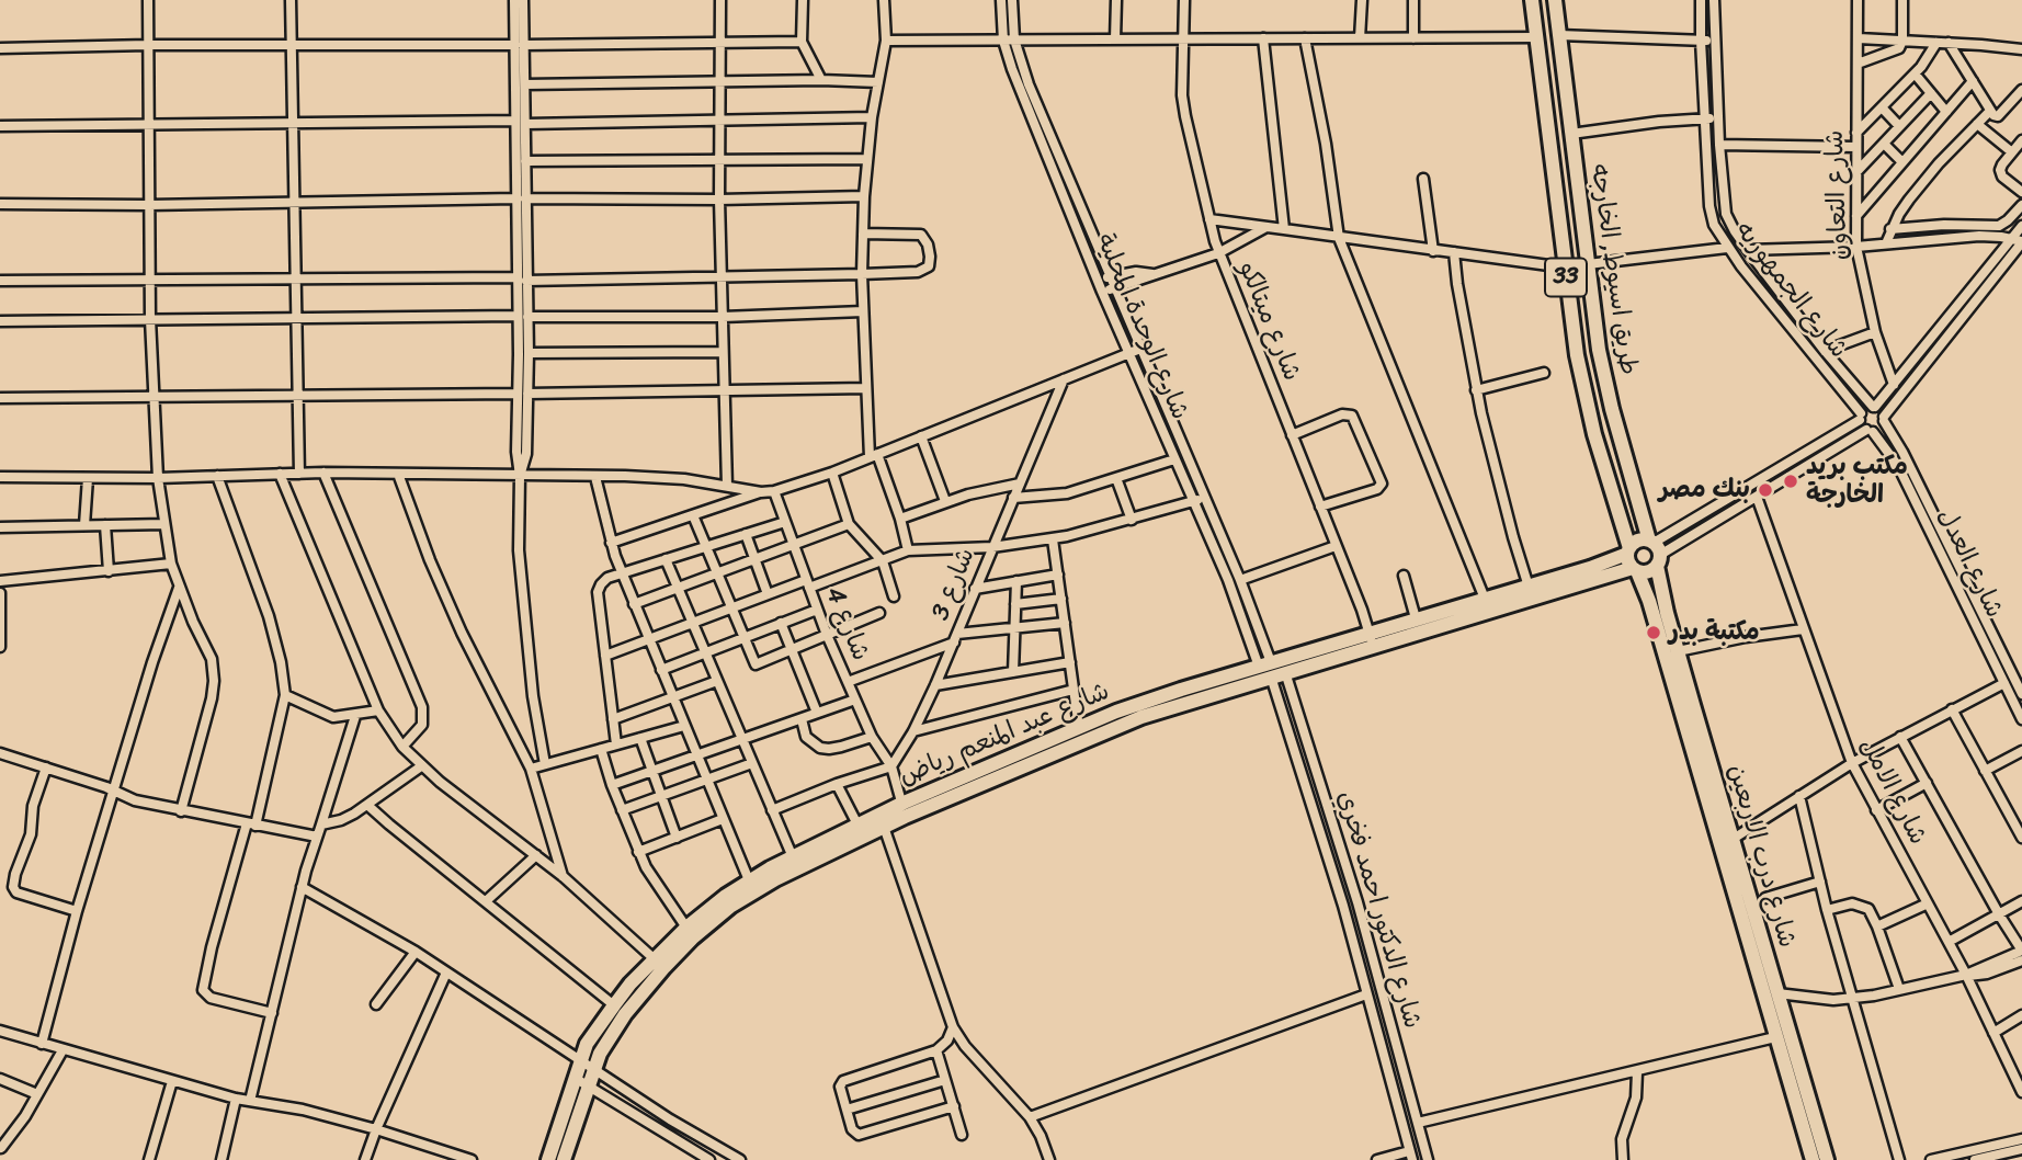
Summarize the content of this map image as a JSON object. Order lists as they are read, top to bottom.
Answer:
{
  "streets": {
    "highway": [
      "طريق اسيوط, الخارجه",
      "33",
      "شارع عبد المنعم رياض",
      "شارع درب الاربعين"
    ],
    "street": [
      "شارع التعاون",
      "شارع الجمهوريه",
      "شارع ميتالكو",
      "شارع الوحدة المحلية",
      "شارع العدل",
      "شارع 3",
      "شارع 4",
      "شارع الامل",
      "شارع الدكتور احمد فخري"
    ]
  },
  "crossings": [
    ["طريق اسيوط, الخارجه", "شارع عبد المنعم رياض"],
    ["طريق اسيوط, الخارجه", "شارع درب الاربعين"],
    ["شارع الجمهوريه", "شارع العدل"],
    ["شارع ميتالكو", "شارع عبد المنعم رياض"],
    ["شارع الوحدة المحلية", "شارع عبد المنعم رياض"],
    ["شارع الوحدة المحلية", "شارع الدكتور احمد فخري"],
    ["شارع 3", "شارع 4"],
    ["شارع عبد المنعم رياض", "شارع درب الاربعين"],
    ["شارع عبد المنعم رياض", "شارع الدكتور احمد فخري"]
  ],
  "places": ["مكتب بريد الخارجة", "بنك مصر", "مكتبة بدر"]
}
